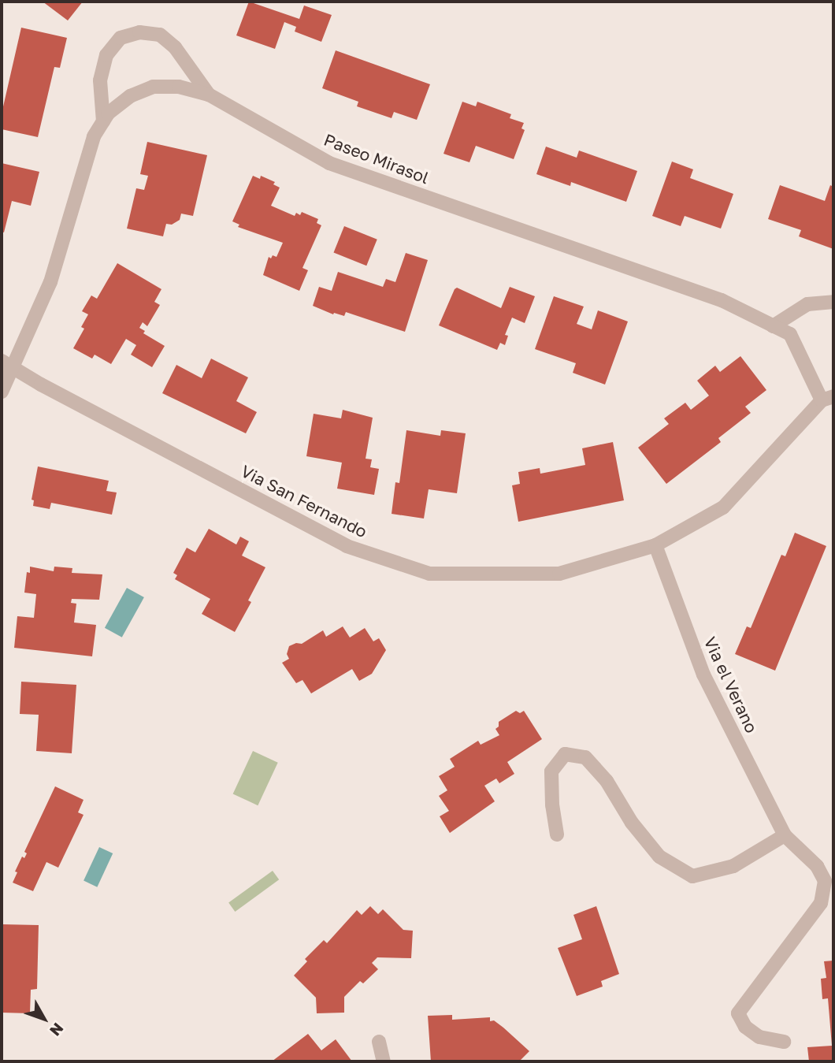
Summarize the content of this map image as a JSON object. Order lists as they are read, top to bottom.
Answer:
{
  "streets": {
    "street": ["Paseo Mirasol", "Via San Fernando", "Via el Verano"]
  },
  "crossings": [
    ["Paseo Mirasol", "Via San Fernando"],
    ["Via San Fernando", "Via el Verano"]
  ],
  "north": "bottom right"
}
